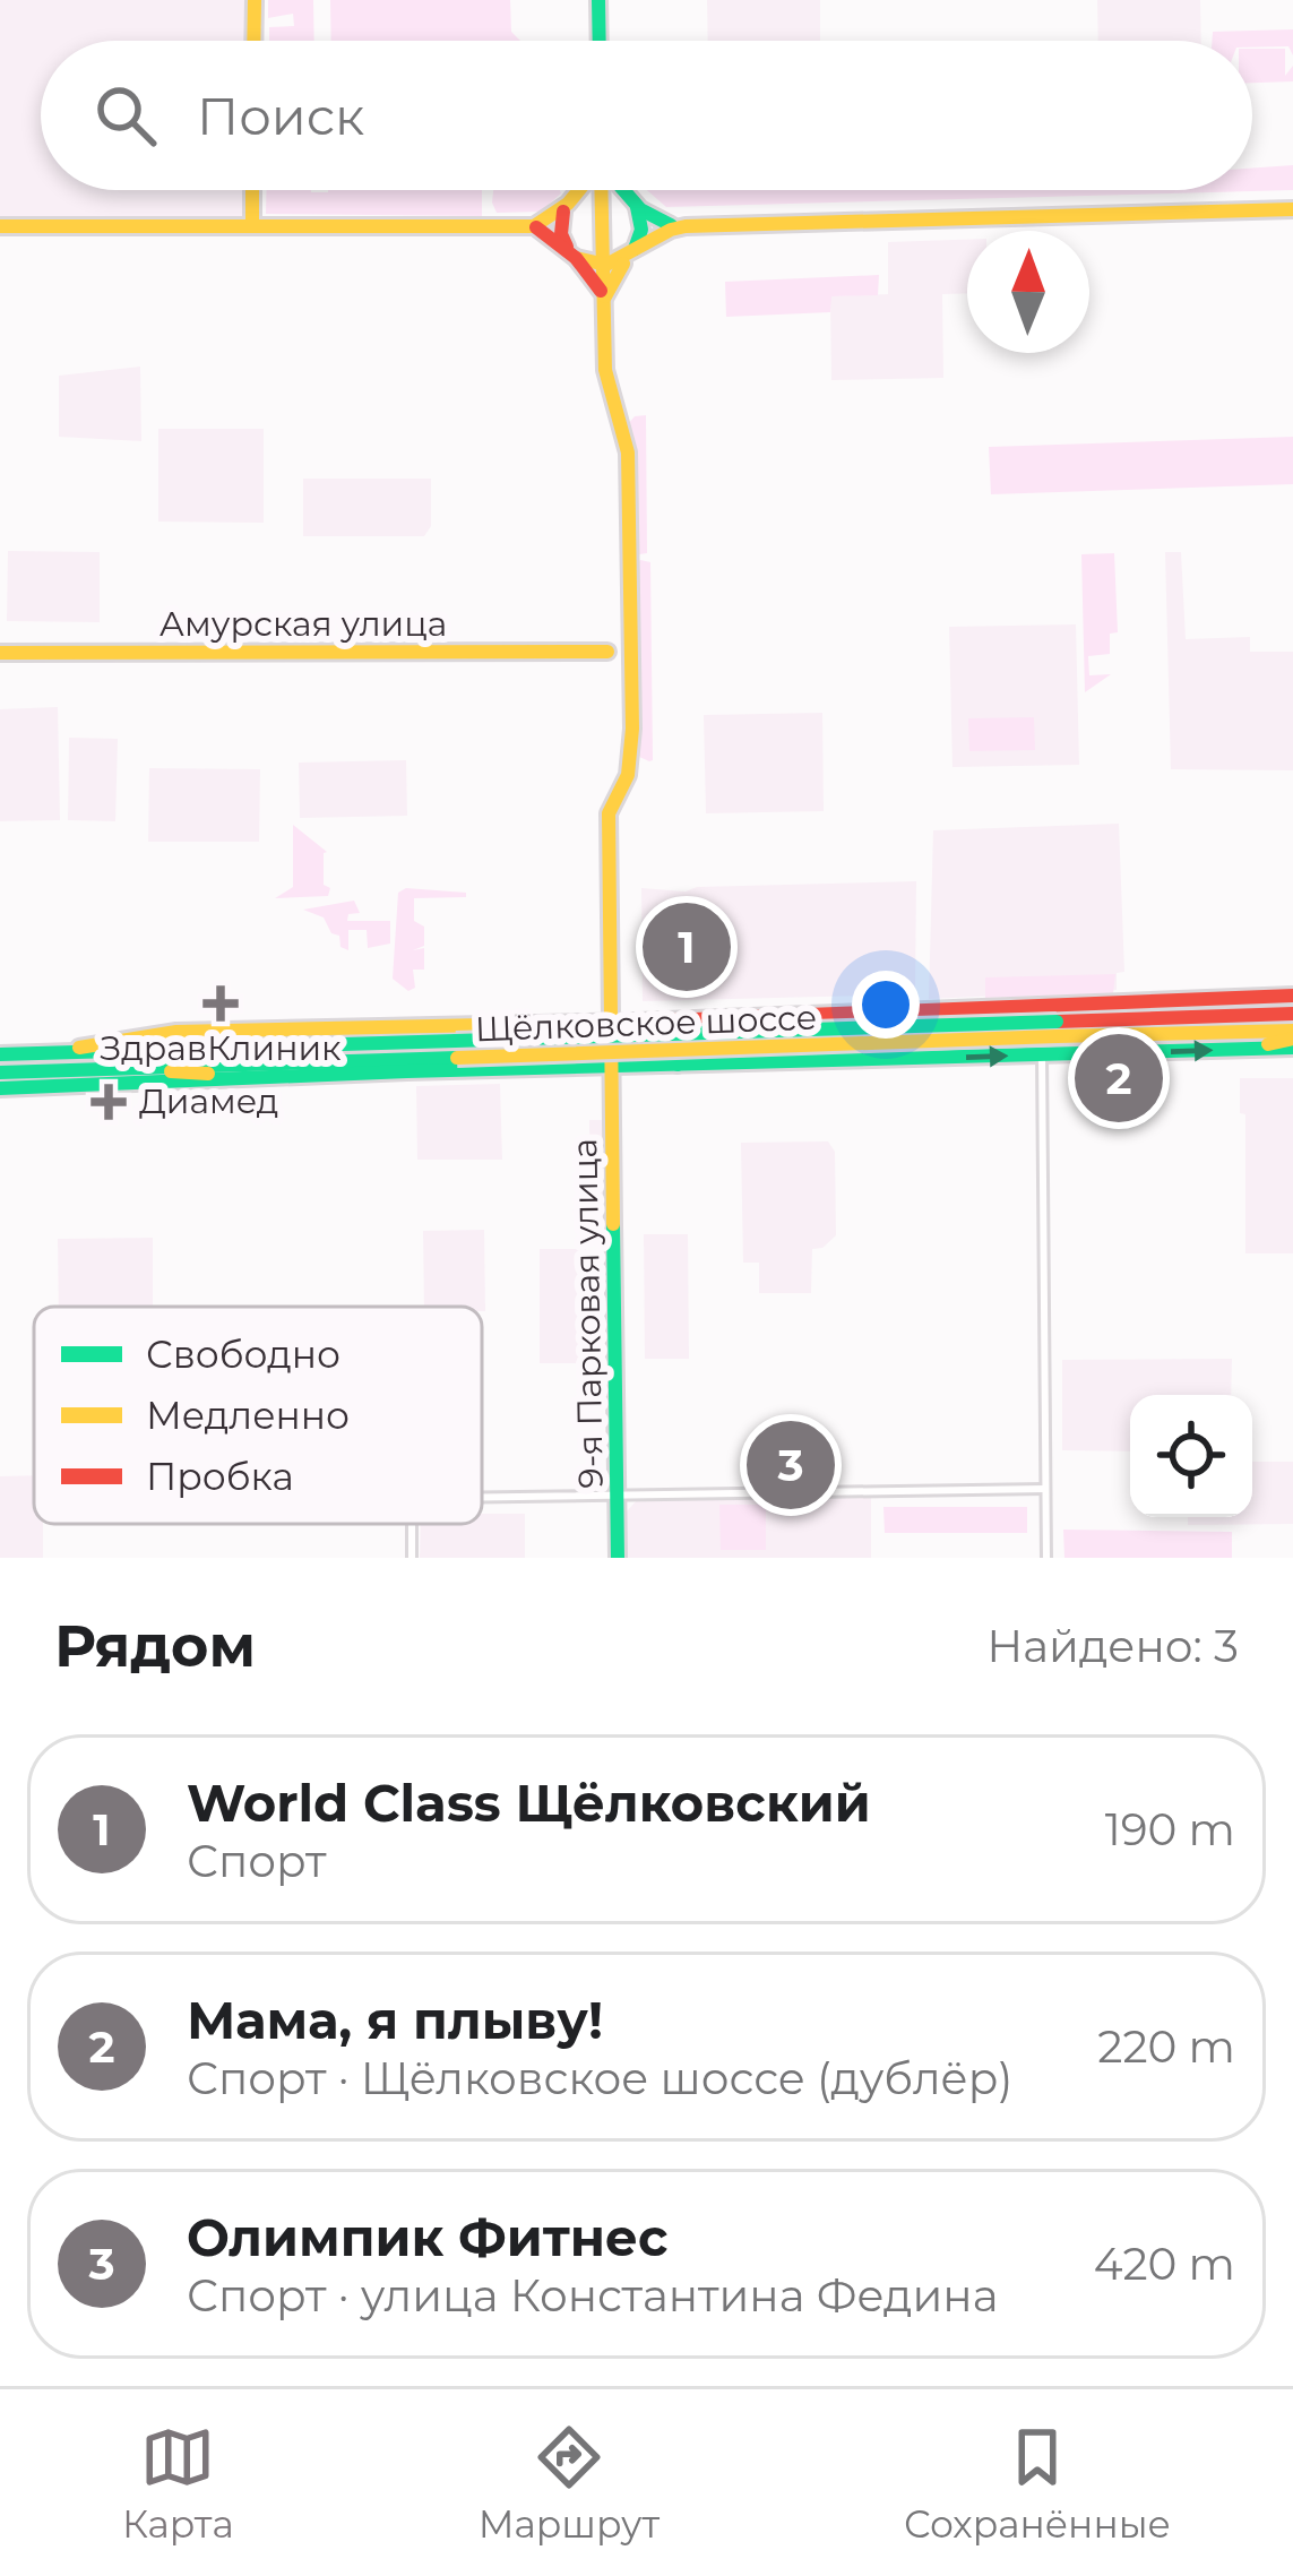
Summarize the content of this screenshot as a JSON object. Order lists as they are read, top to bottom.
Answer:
{
  "streets": {
    "main road": ["Амурская улица", "Щёлковское шоссе", "9-я Парковая улица"]
  },
  "places": {
    "health": ["ЗдравКлиник", "Диамед"]
  },
  "legend": ["Свободно", "Медленно", "Пробка"],
  "north": "top",
  "page": {
    "search": "Поиск",
    "pins": ["1", "2", "3"],
    "heading": ["Рядом", "Найдено: 3"],
    "list": [
      {
        "mark": "1",
        "name": "World Class Щёлковский",
        "note": "Спорт",
        "value": "190 m"
      },
      {
        "mark": "2",
        "name": "Мама, я плыву!",
        "note": "Спорт · Щёлковское шоссе (дублёр)",
        "value": "220 m"
      },
      {
        "mark": "3",
        "name": "Олимпик Фитнес",
        "note": "Спорт · улица Константина Федина",
        "value": "420 m"
      }
    ],
    "nav": ["Карта", "Маршрут", "Сохранённые"]
  }
}
